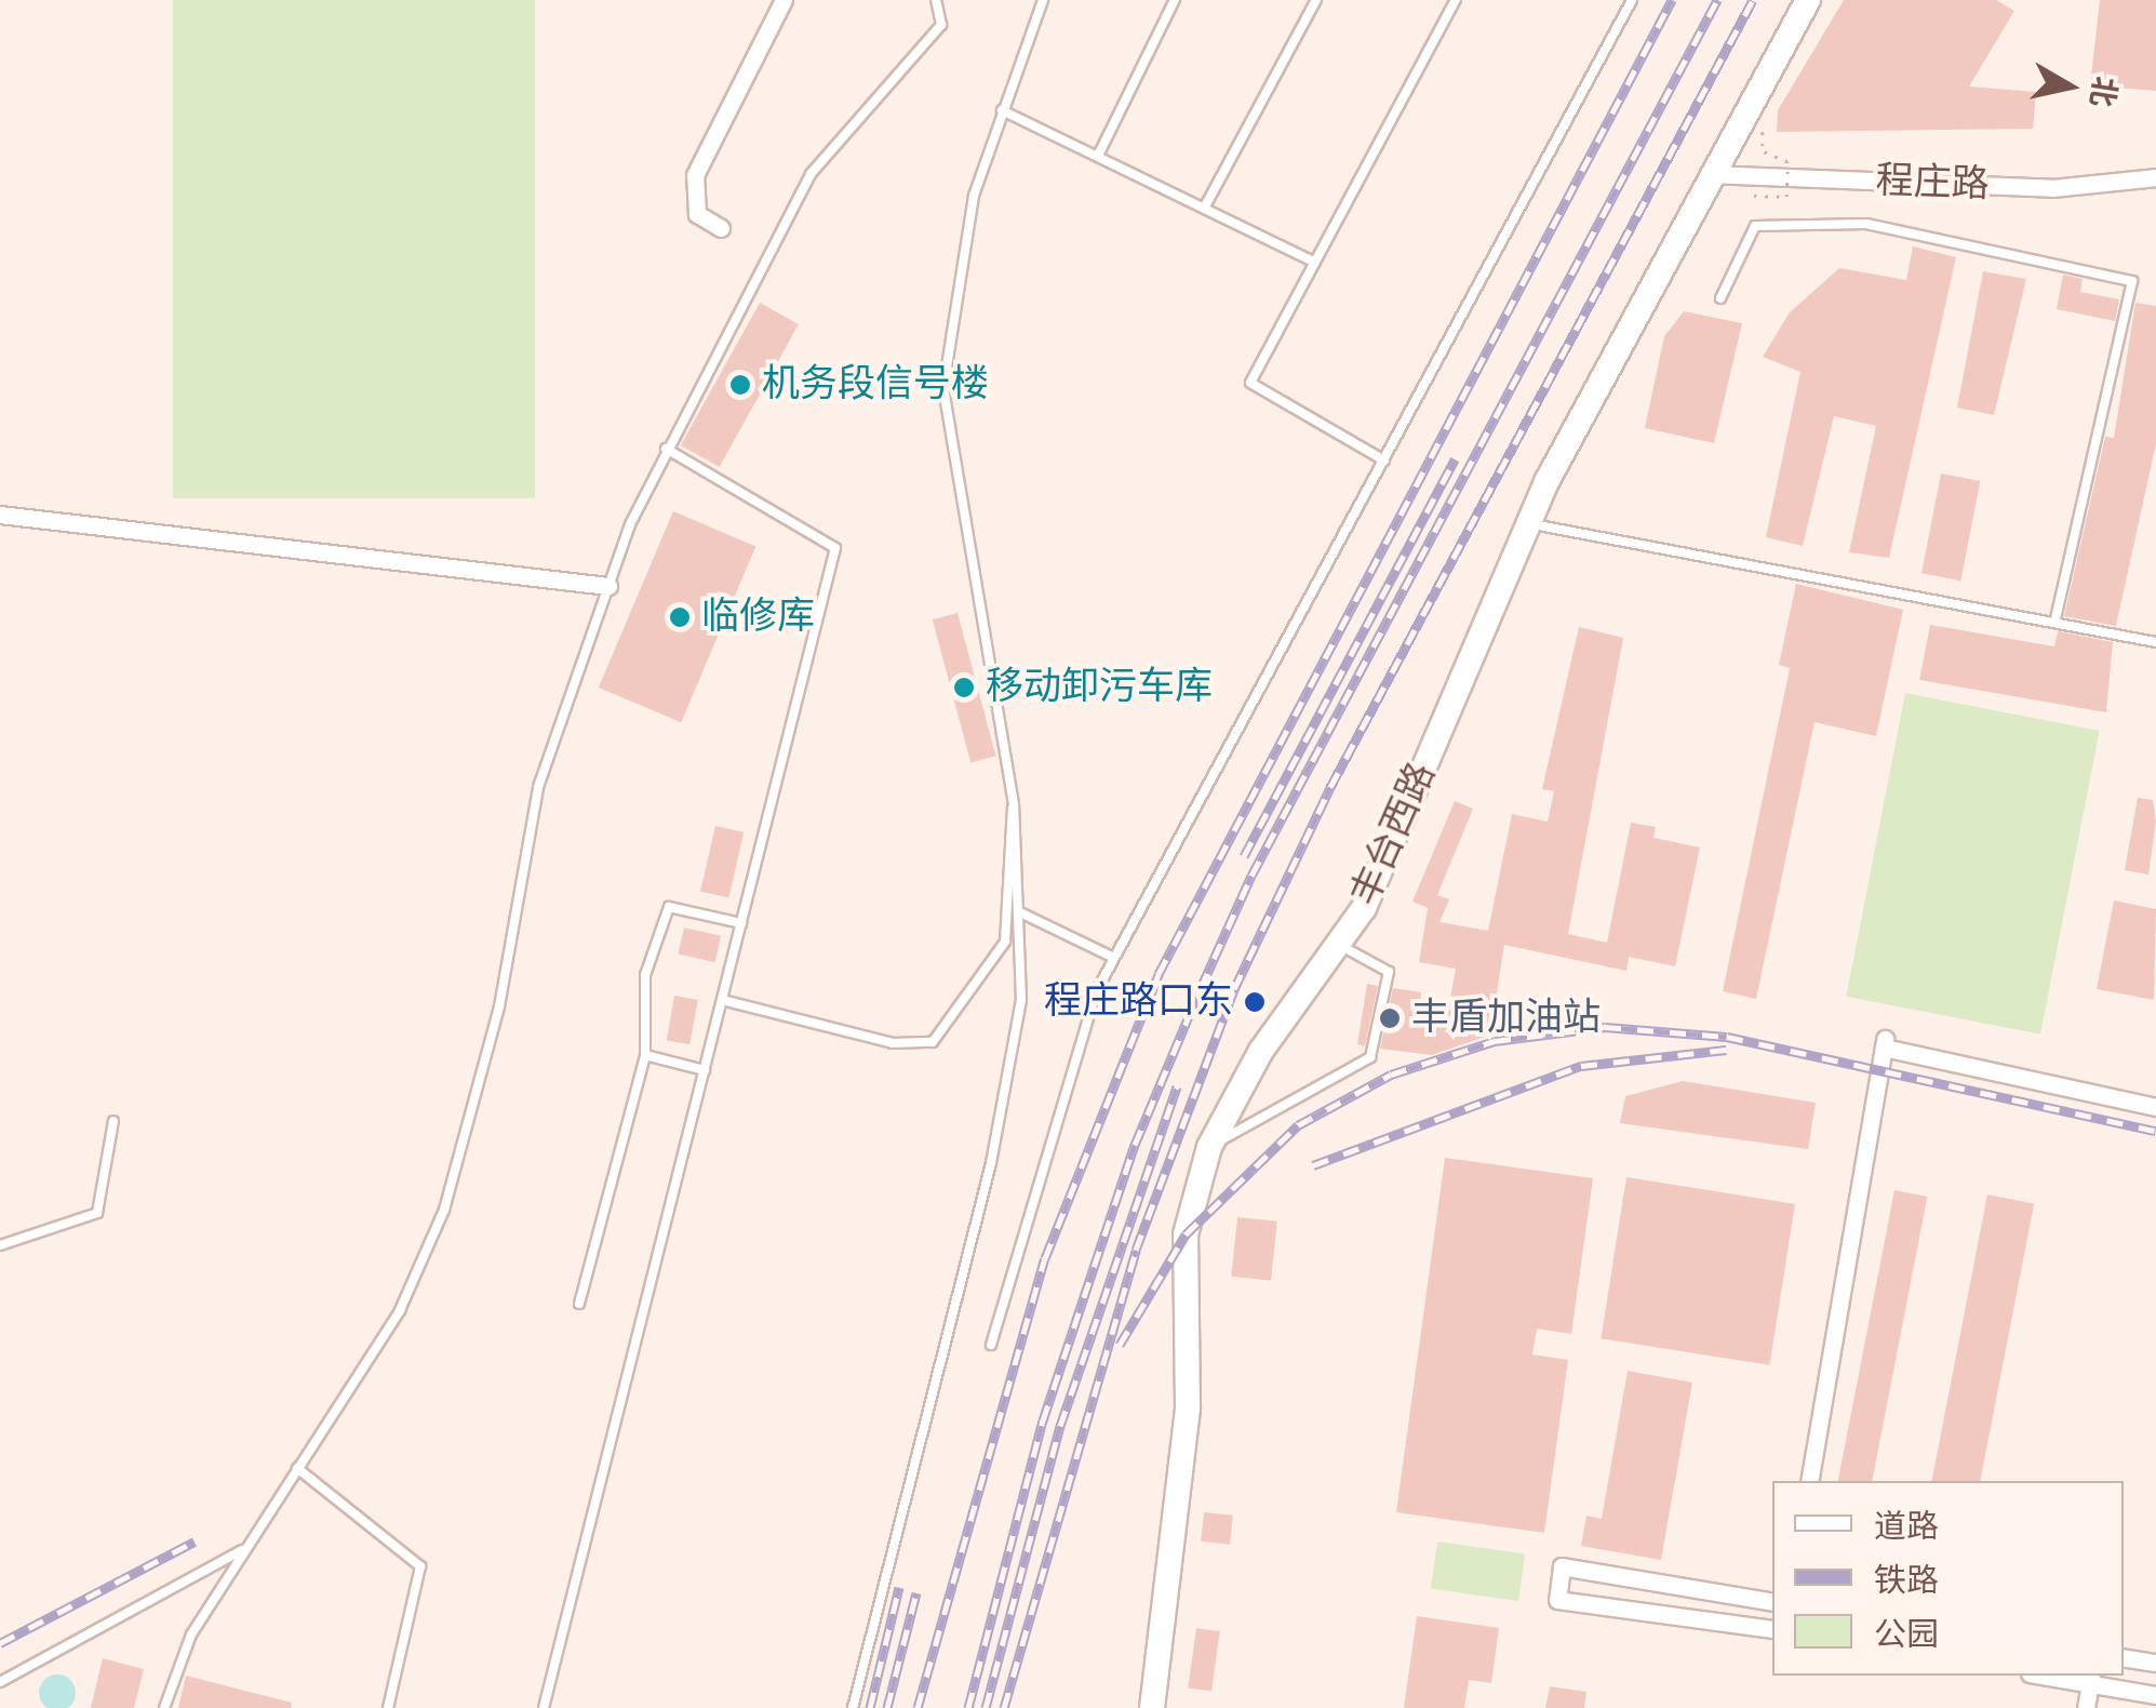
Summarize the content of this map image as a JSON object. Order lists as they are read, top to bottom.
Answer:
{
  "streets": {
    "main road": ["丰台西路"],
    "street": ["程庄路"]
  },
  "crossings": [
    ["程庄路", "丰台西路"]
  ],
  "places": [
    "机务段信号楼",
    "临修库",
    "移动卸污车库",
    "程庄路口东",
    "丰盾加油站"
  ],
  "legend": ["道路", "铁路", "公园"],
  "north": "right"
}
